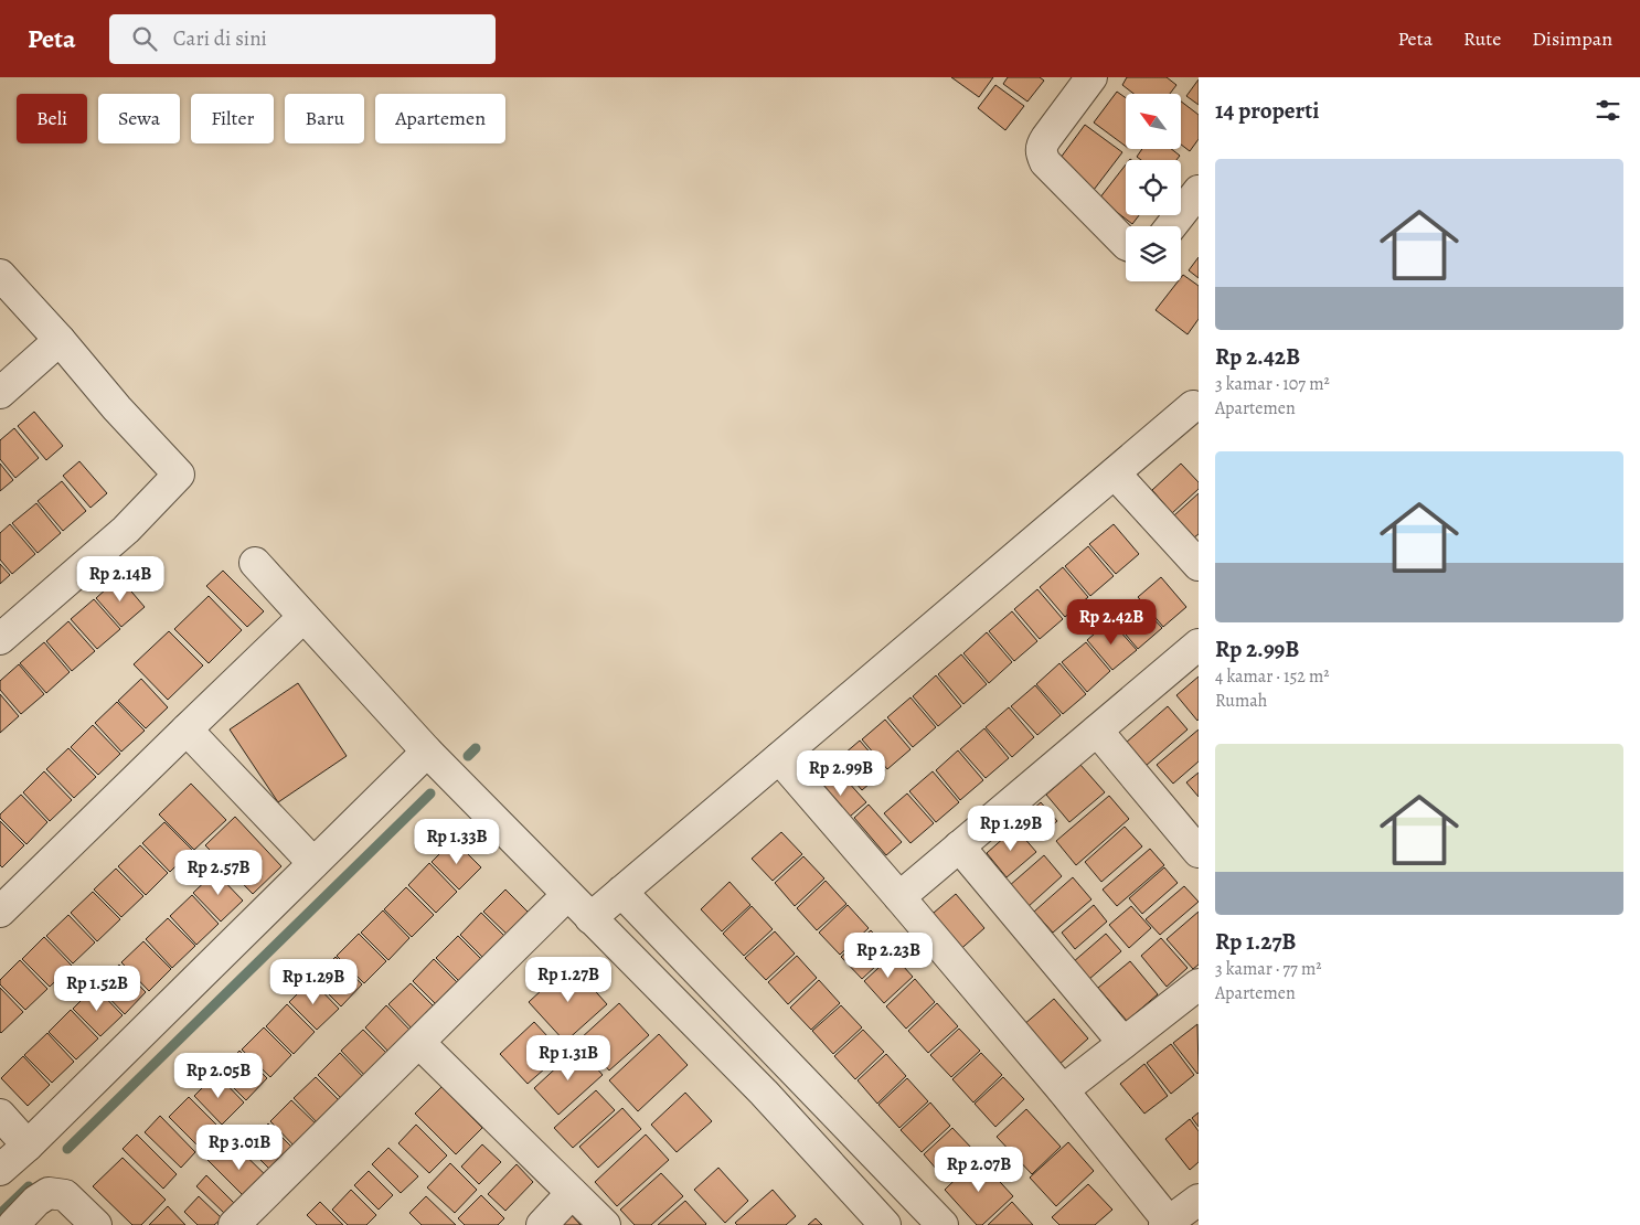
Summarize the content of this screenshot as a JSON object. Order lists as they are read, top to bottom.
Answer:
{
  "north": "top left",
  "page": {
    "header": "Peta",
    "search": "Cari di sini",
    "nav": ["Peta", "Rute", "Disimpan"],
    "heading": "14 properti",
    "chip": [
      "Beli",
      "Sewa",
      "Filter",
      "Baru",
      "Apartemen"
    ],
    "list": [
      {
        "name": "Rp 2.42B",
        "note": "3 kamar · 107 m² · Apartemen"
      },
      {
        "name": "Rp 2.99B",
        "note": "4 kamar · 152 m² · Rumah"
      },
      {
        "name": "Rp 1.27B",
        "note": "3 kamar · 77 m² · Apartemen"
      }
    ],
    "price": [
      "Rp 2.14B",
      "Rp 2.42B",
      "Rp 2.99B",
      "Rp 1.29B",
      "Rp 1.33B",
      "Rp 2.57B",
      "Rp 2.23B",
      "Rp 1.27B",
      "Rp 1.29B",
      "Rp 1.52B",
      "Rp 1.31B",
      "Rp 2.05B",
      "Rp 3.01B",
      "Rp 2.07B"
    ]
  }
}
